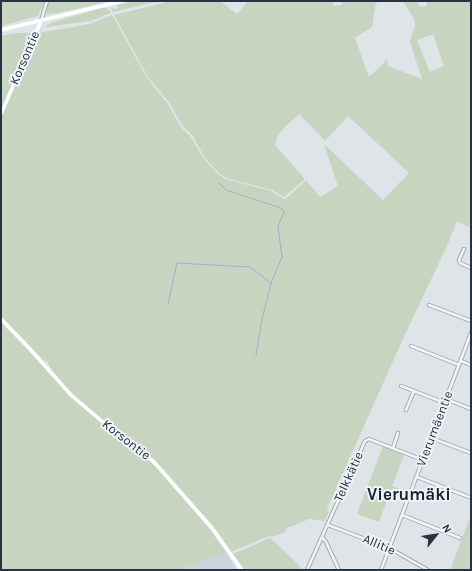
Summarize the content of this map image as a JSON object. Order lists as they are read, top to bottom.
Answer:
{
  "streets": {
    "main road": ["Korsontie"],
    "street": ["Vierumäentie", "Telkkätie", "Allitie"]
  },
  "crossings": [
    ["Vierumäentie", "Telkkätie"],
    ["Vierumäentie", "Allitie"],
    ["Telkkätie", "Allitie"]
  ],
  "districts": ["Vierumäki"],
  "north": "top right"
}
